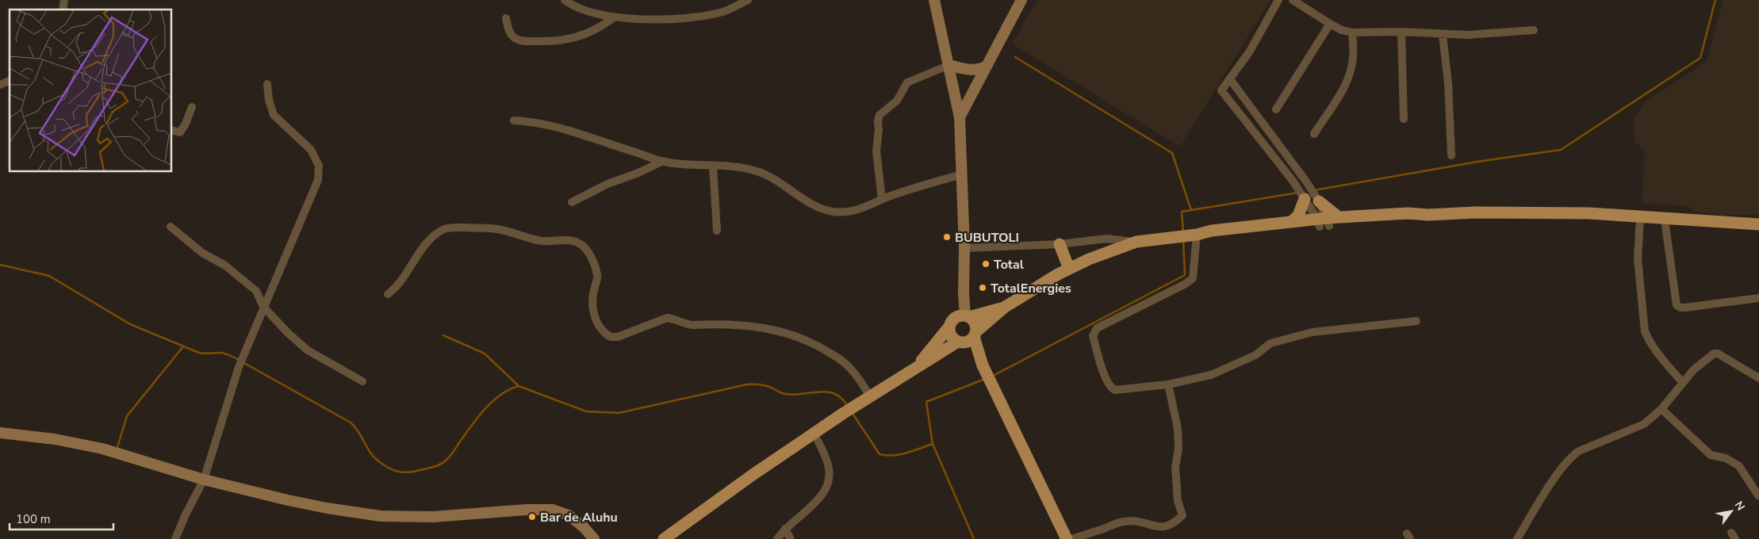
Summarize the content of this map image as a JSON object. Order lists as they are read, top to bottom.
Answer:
{
  "places": [
    "BUBUTOLI",
    "Total",
    "TotalEnergies",
    "Bar de Aluhu"
  ],
  "scale_bar": "100 m",
  "north": "top right"
}
